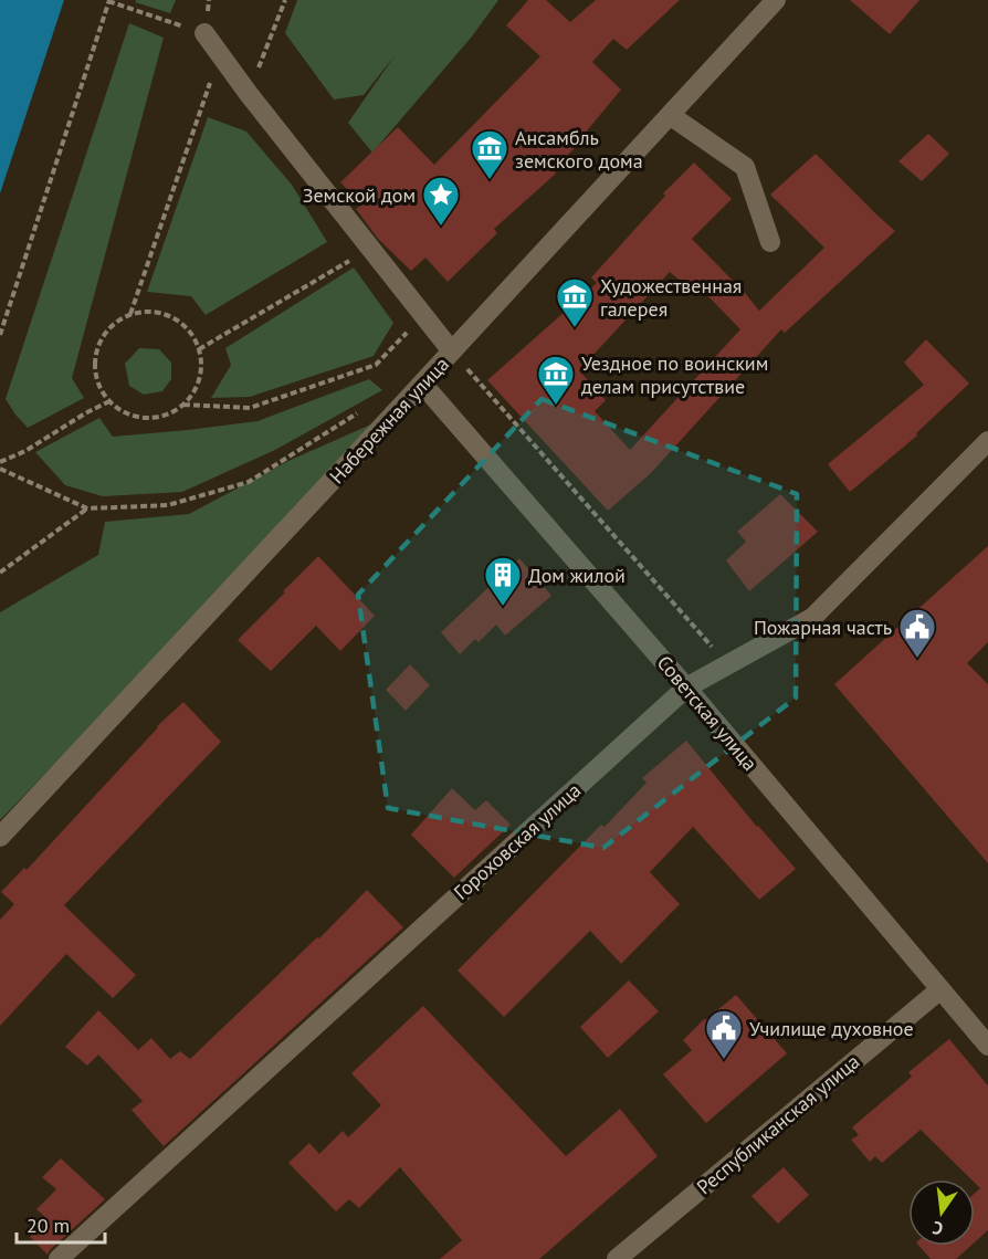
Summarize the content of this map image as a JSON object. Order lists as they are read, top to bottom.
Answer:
{
  "streets": {
    "street": [
      "Набережная улица",
      "Советская улица",
      "Гороховская улица",
      "Республиканская улица"
    ]
  },
  "crossings": [
    ["Набережная улица", "Советская улица"],
    ["Советская улица", "Гороховская улица"],
    ["Советская улица", "Республиканская улица"]
  ],
  "places": {
    "museum": ["Ансамбль земского дома", "Художественная галерея", "Уездное по воинским делам присутствие"],
    "place": ["Земской дом"],
    "building": ["Дом жилой"],
    "public building": ["Пожарная часть", "Училище духовное"]
  },
  "scale_bar": "20 m",
  "north": "bottom"
}
